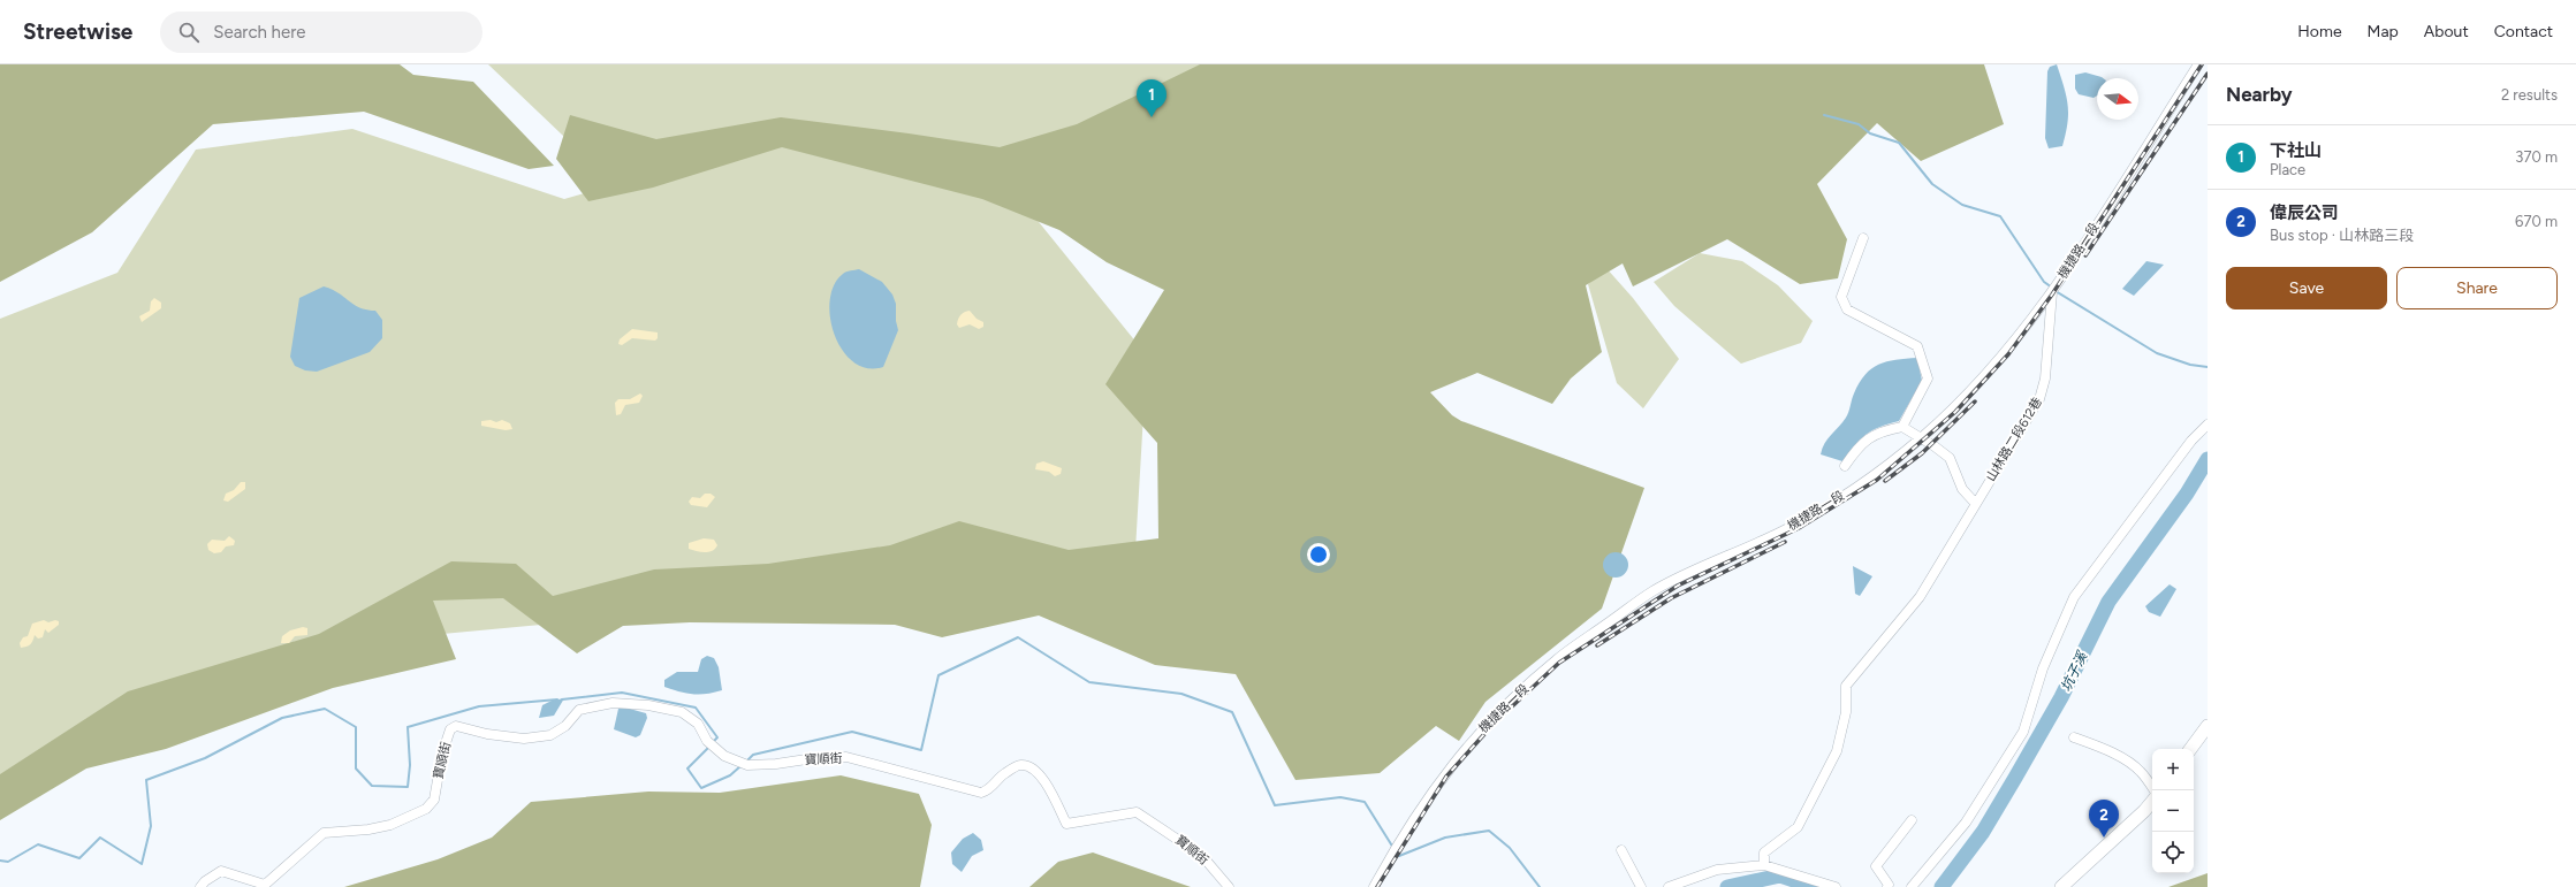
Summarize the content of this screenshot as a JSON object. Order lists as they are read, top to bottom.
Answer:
{
  "streets": {
    "street": ["機捷路一段", "山林路二段612巷", "寶順街"]
  },
  "crossings": [
    ["機捷路一段", "山林路二段612巷"]
  ],
  "water": ["坑子溪"],
  "north": "right",
  "page": {
    "header": "Streetwise",
    "search": "Search here",
    "nav": [
      "Home",
      "Map",
      "About",
      "Contact"
    ],
    "heading": ["Nearby", "2 results"],
    "pins": ["1", "2"],
    "list": [
      {
        "mark": "1",
        "name": "下社山",
        "note": "Place",
        "value": "370 m"
      },
      {
        "mark": "2",
        "name": "偉辰公司",
        "note": "Bus stop · 山林路三段",
        "value": "670 m"
      }
    ],
    "buttons": ["Save", "Share"],
    "map_buttons": ["+", "−"]
  }
}
